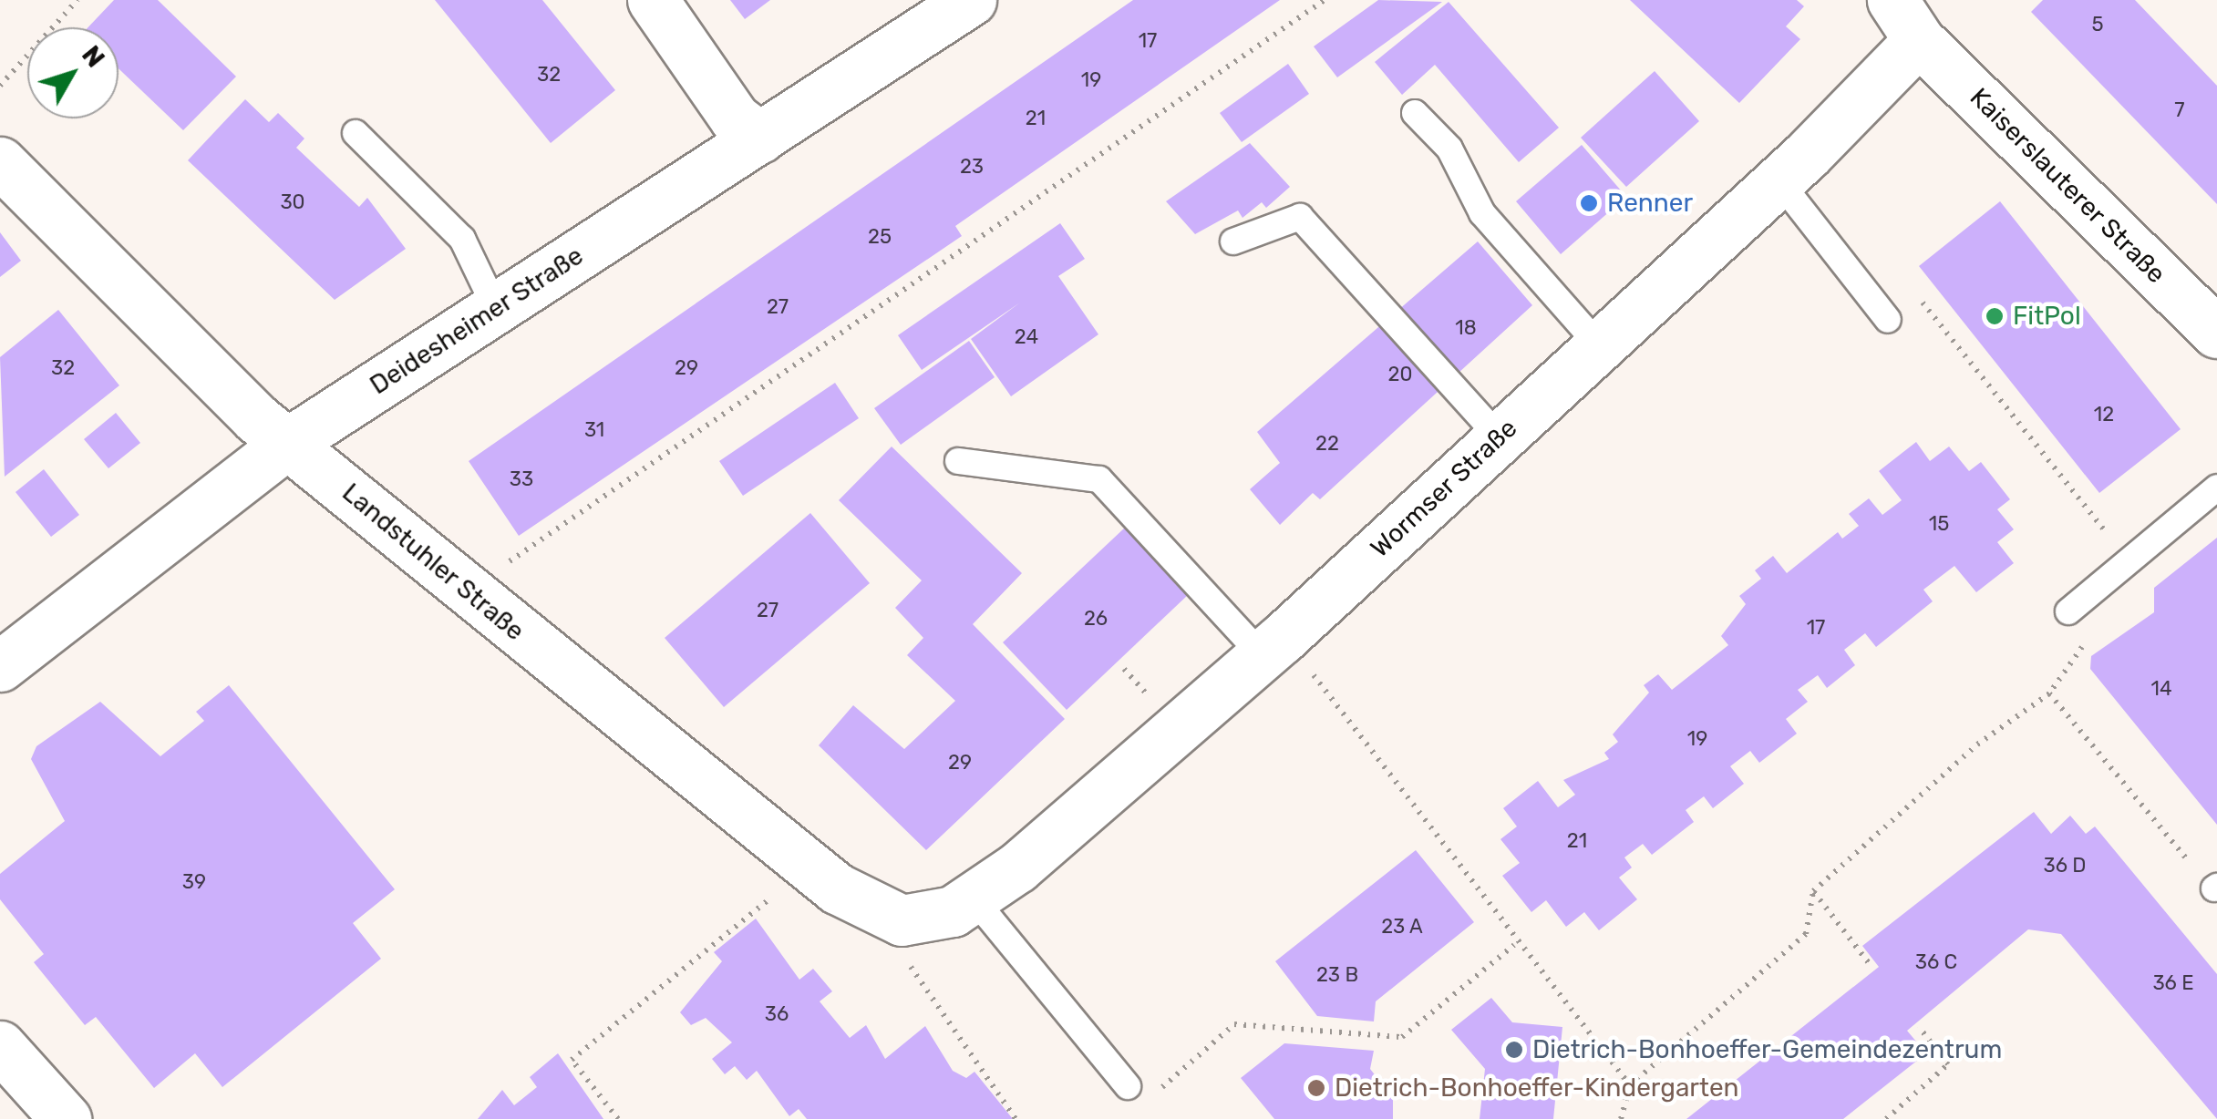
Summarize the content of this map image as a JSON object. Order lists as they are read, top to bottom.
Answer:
{
  "streets": {
    "street": [
      "Kaiserslauterer Straße",
      "Deidesheimer Straße",
      "Wormser Straße",
      "Landstuhler Straße"
    ]
  },
  "crossings": [
    ["Kaiserslauterer Straße", "Wormser Straße"],
    ["Deidesheimer Straße", "Landstuhler Straße"],
    ["Wormser Straße", "Landstuhler Straße"]
  ],
  "places": [
    "Renner",
    "FitPol",
    "Dietrich-Bonhoeffer-Gemeindezentrum",
    "Dietrich-Bonhoeffer-Kindergarten"
  ],
  "house_numbers": [
    "5",
    "17",
    "32",
    "19",
    "7",
    "21",
    "23",
    "30",
    "25",
    "27",
    "18",
    "24",
    "32",
    "29",
    "20",
    "12",
    "31",
    "22",
    "33",
    "15",
    "27",
    "26",
    "17",
    "14",
    "19",
    "29",
    "21",
    "36 D",
    "39",
    "23 A",
    "36 C",
    "23 B",
    "36 E",
    "36"
  ],
  "north": "top right"
}
